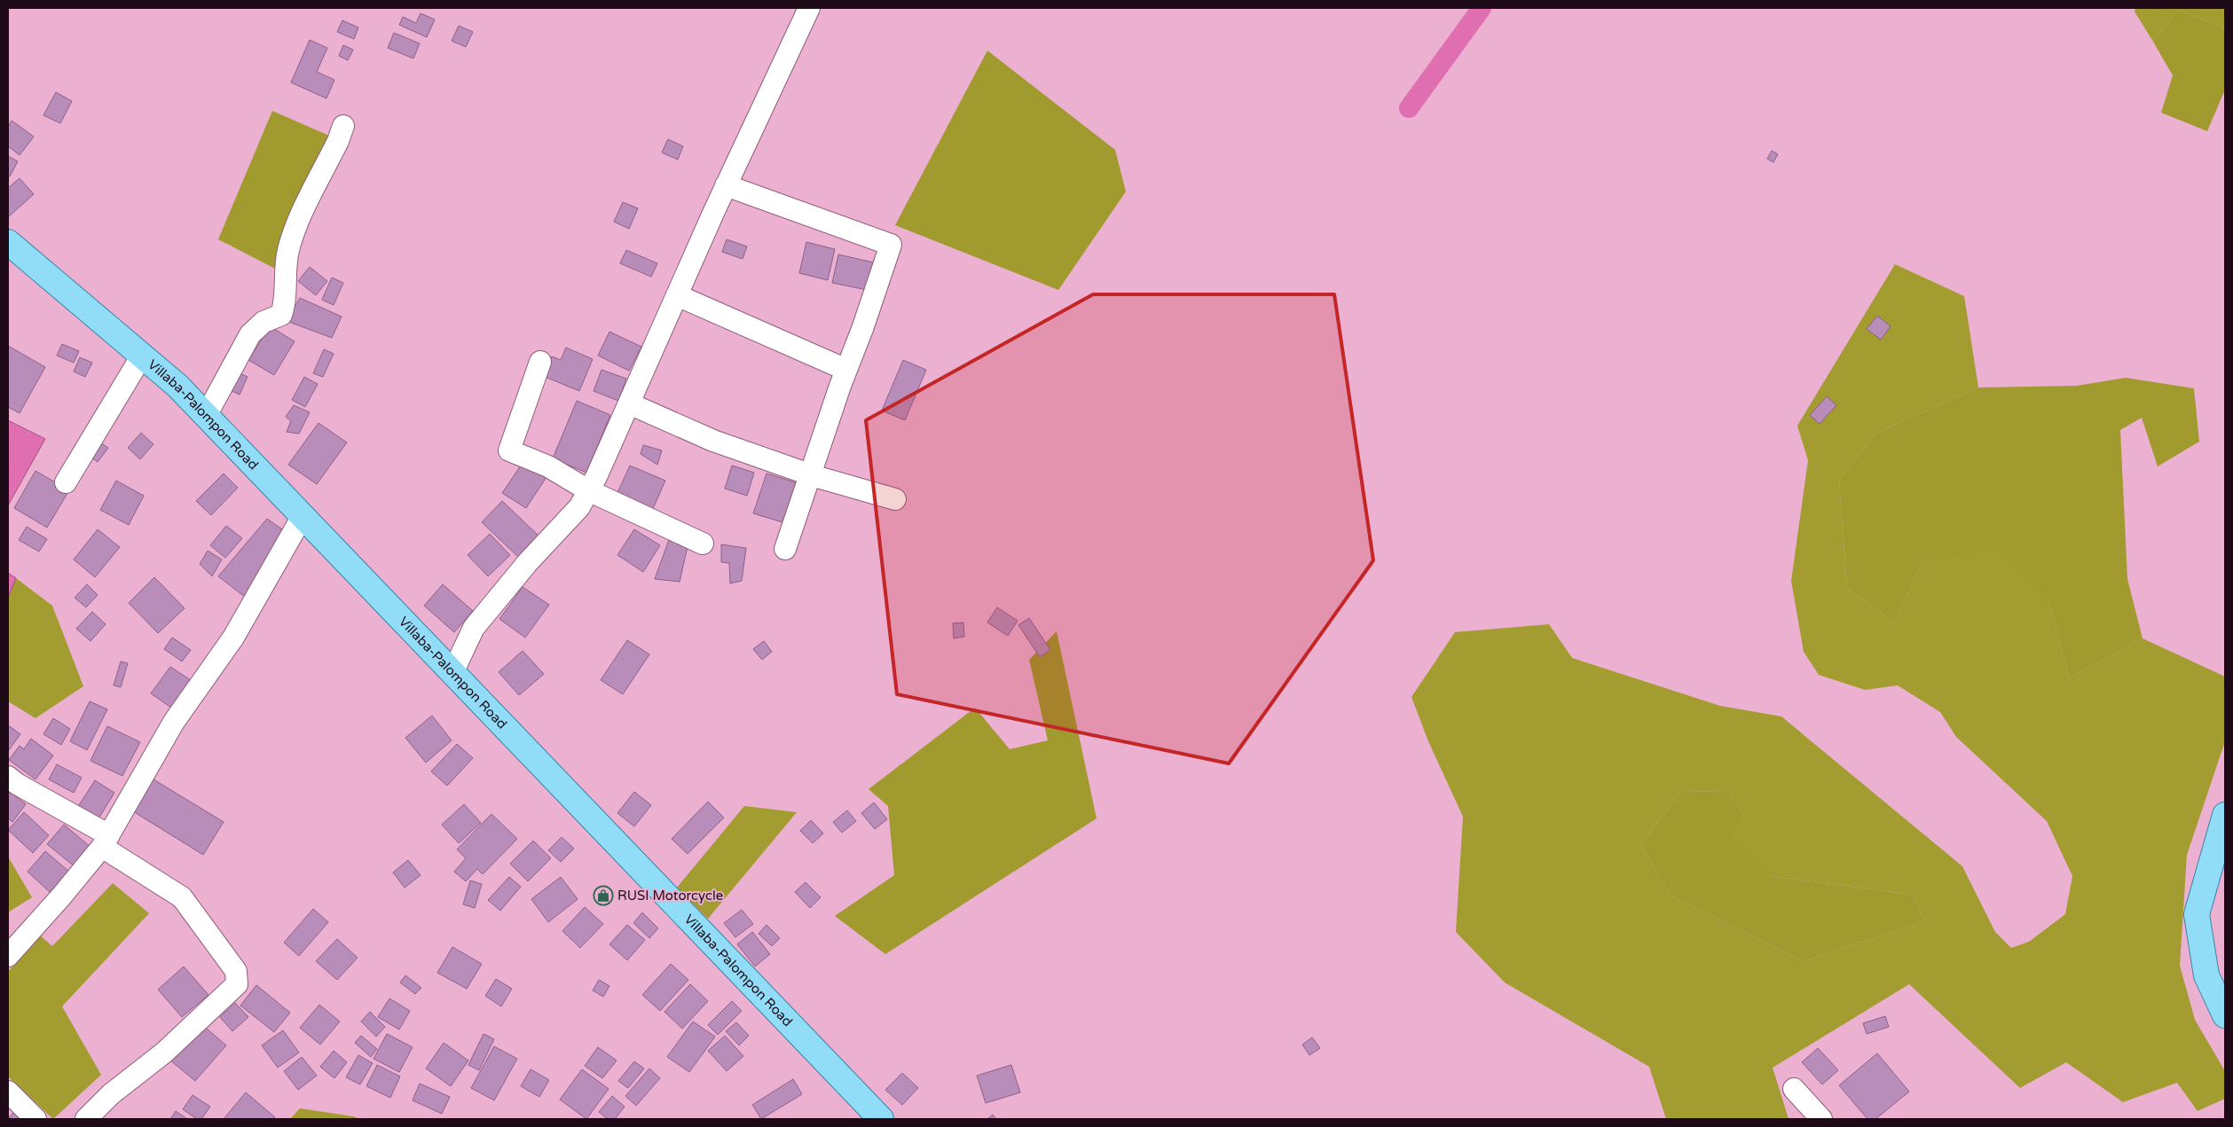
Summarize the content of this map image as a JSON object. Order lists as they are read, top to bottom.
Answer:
{
  "streets": {
    "main road": ["Villaba-Palompon Road"]
  },
  "places": {
    "shop": ["RUSI Motorcycle"]
  }
}
